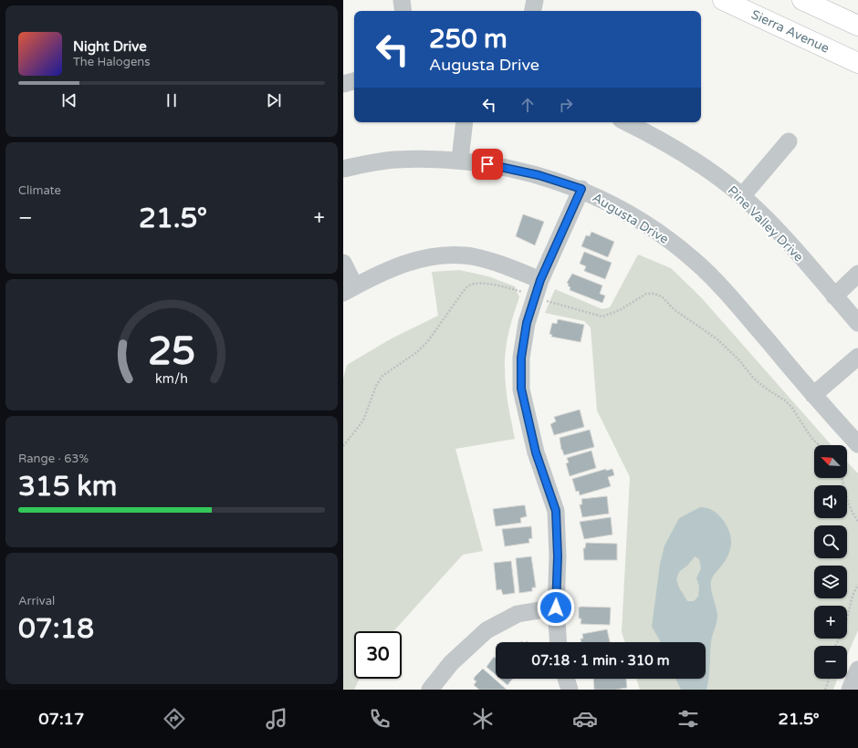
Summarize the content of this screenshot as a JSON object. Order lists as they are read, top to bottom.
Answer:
{
  "streets": {
    "main road": ["Sierra Avenue"],
    "street": ["Augusta Drive", "Pine Valley Drive"]
  },
  "north": "top left",
  "page": {
    "turn": ["250 m", "Augusta Drive"],
    "song": ["Night Drive", "The Halogens"],
    "tile": [
      "Climate",
      ["Range · 63%", "315 km"],
      ["Arrival", "07:18"]
    ],
    "heat": ["−", "21.5°", "+"],
    "map_buttons": ["+", "−"],
    "limit": "30",
    "trip": "07:18 · 1 min · 310 m",
    "tabs": ["07:17", "21.5°"],
    "gauge": ["25", "km/h"]
  }
}
